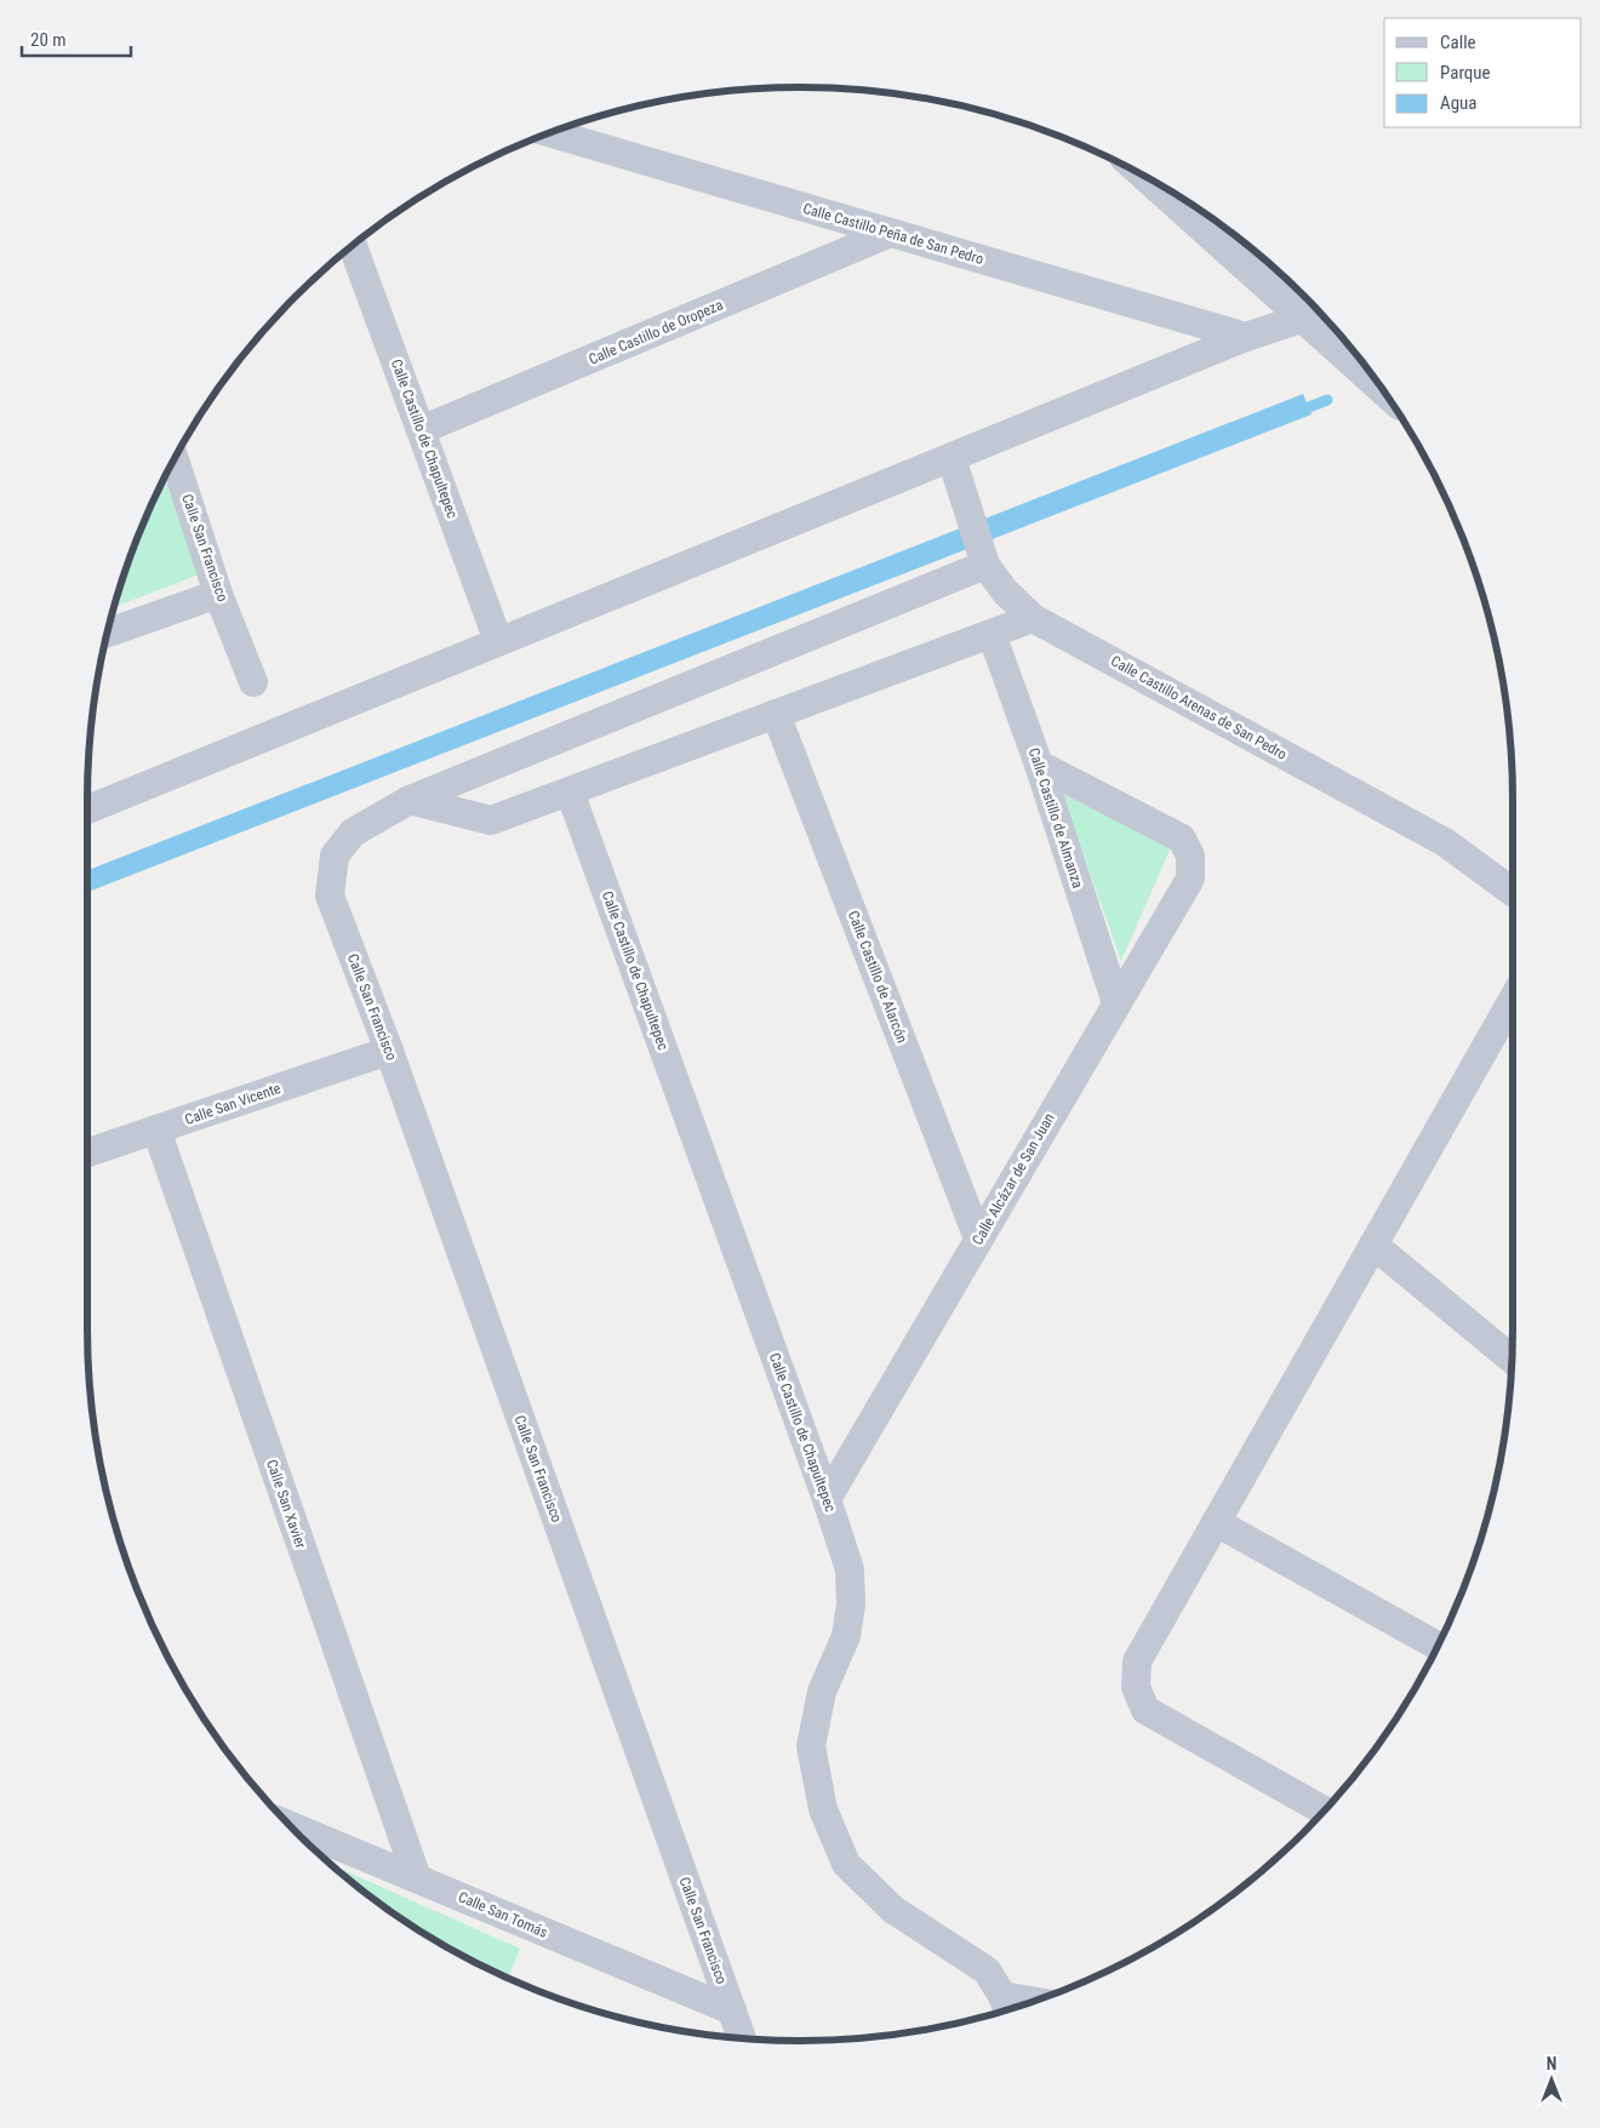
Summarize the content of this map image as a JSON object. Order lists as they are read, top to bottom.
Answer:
{
  "streets": {
    "street": [
      "Calle Castillo Peña de San Pedro",
      "Calle Castillo de Oropeza",
      "Calle Castillo de Chapultepec",
      "Calle San Francisco",
      "Calle Castillo Arenas de San Pedro",
      "Calle Castillo de Almanza",
      "Calle Castillo de Alarcón",
      "Calle San Vicente",
      "Calle Alcázar de San Juan",
      "Calle San Xavier",
      "Calle San Tomás"
    ]
  },
  "crossings": [
    ["Calle Castillo Peña de San Pedro", "Calle Castillo de Oropeza"],
    ["Calle Castillo de Oropeza", "Calle Castillo de Chapultepec"],
    ["Calle Castillo de Chapultepec", "Calle Alcázar de San Juan"],
    ["Calle San Francisco", "Calle San Vicente"],
    ["Calle San Francisco", "Calle San Tomás"],
    ["Calle Castillo de Almanza", "Calle Alcázar de San Juan"],
    ["Calle Castillo de Alarcón", "Calle Alcázar de San Juan"],
    ["Calle San Vicente", "Calle San Xavier"],
    ["Calle San Xavier", "Calle San Tomás"]
  ],
  "legend": ["Calle", "Parque", "Agua"],
  "scale_bar": "20 m",
  "north": "top"
}
